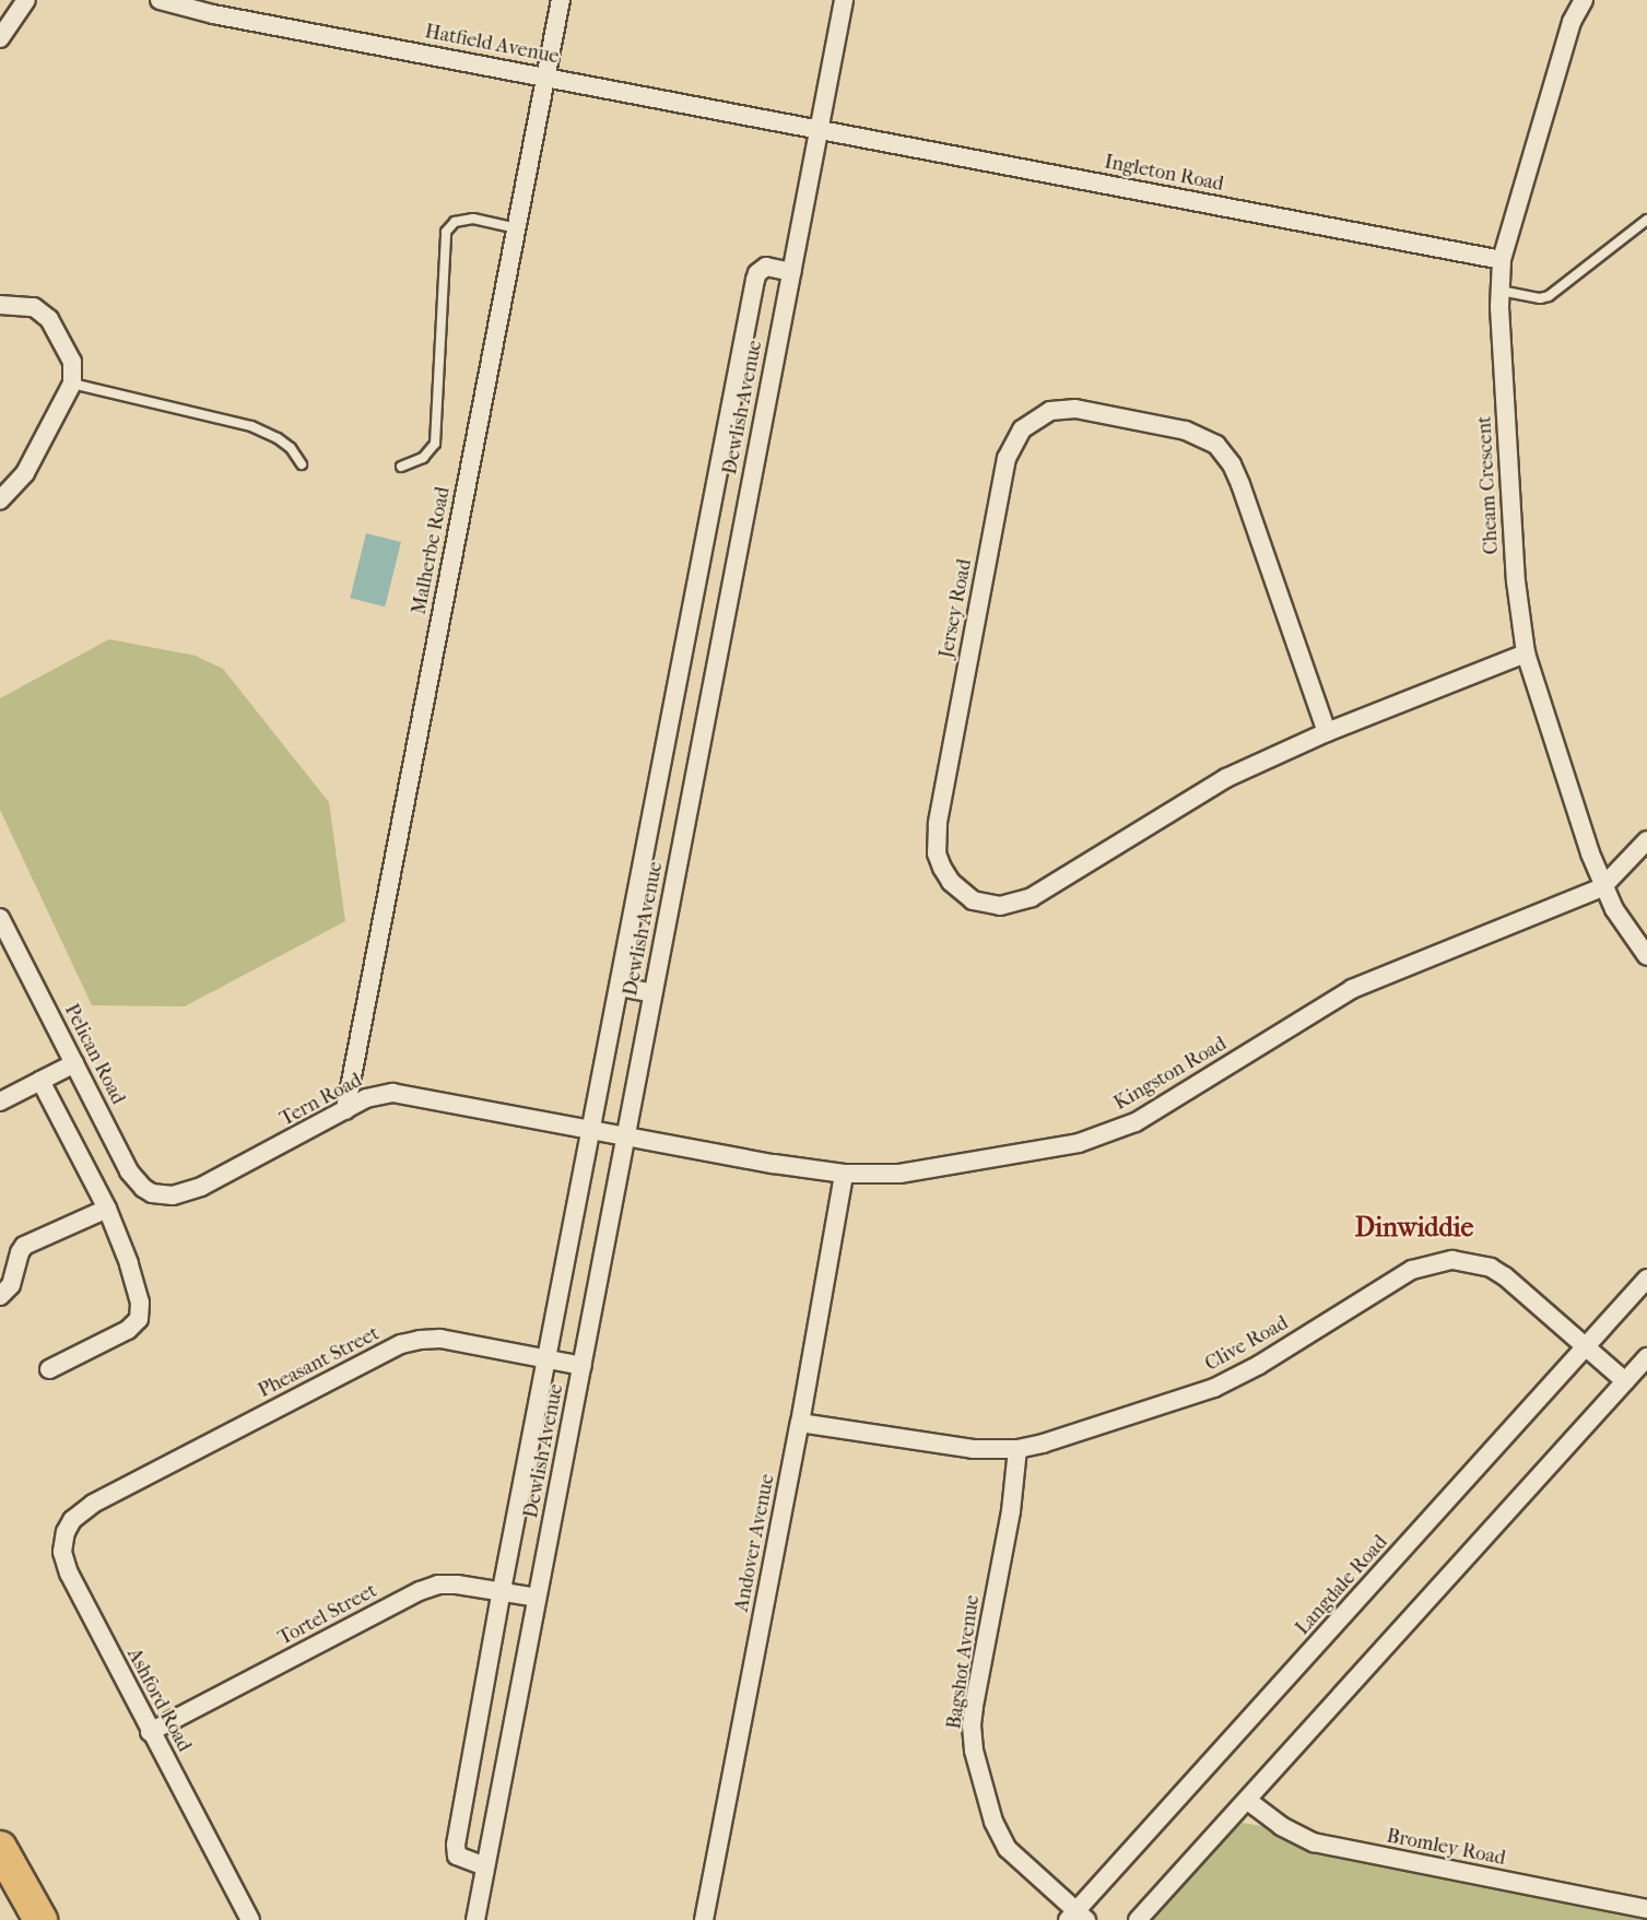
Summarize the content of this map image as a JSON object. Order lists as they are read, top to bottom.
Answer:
{
  "streets": {
    "street": [
      "Hatfield Avenue",
      "Ingleton Road",
      "Dewlish Avenue",
      "Cheam Crescent",
      "Malherbe Road",
      "Jersey Road",
      "Pelican Road",
      "Kingston Road",
      "Tern Road",
      "Clive Road",
      "Pheasant Street",
      "Andover Avenue",
      "Langdale Road",
      "Tortel Street",
      "Bagshot Avenue",
      "Ashford Road",
      "Bromley Road"
    ]
  },
  "crossings": [
    ["Hatfield Avenue", "Ingleton Road"],
    ["Hatfield Avenue", "Dewlish Avenue"],
    ["Hatfield Avenue", "Malherbe Road"],
    ["Ingleton Road", "Dewlish Avenue"],
    ["Ingleton Road", "Cheam Crescent"],
    ["Dewlish Avenue", "Kingston Road"],
    ["Dewlish Avenue", "Tern Road"],
    ["Dewlish Avenue", "Pheasant Street"],
    ["Dewlish Avenue", "Tortel Street"],
    ["Cheam Crescent", "Jersey Road"],
    ["Cheam Crescent", "Kingston Road"],
    ["Malherbe Road", "Tern Road"],
    ["Pelican Road", "Tern Road"],
    ["Kingston Road", "Tern Road"],
    ["Kingston Road", "Andover Avenue"],
    ["Clive Road", "Andover Avenue"],
    ["Clive Road", "Langdale Road"],
    ["Clive Road", "Bagshot Avenue"],
    ["Pheasant Street", "Ashford Road"],
    ["Langdale Road", "Bagshot Avenue"],
    ["Tortel Street", "Ashford Road"]
  ],
  "districts": ["Dinwiddie"]
}
